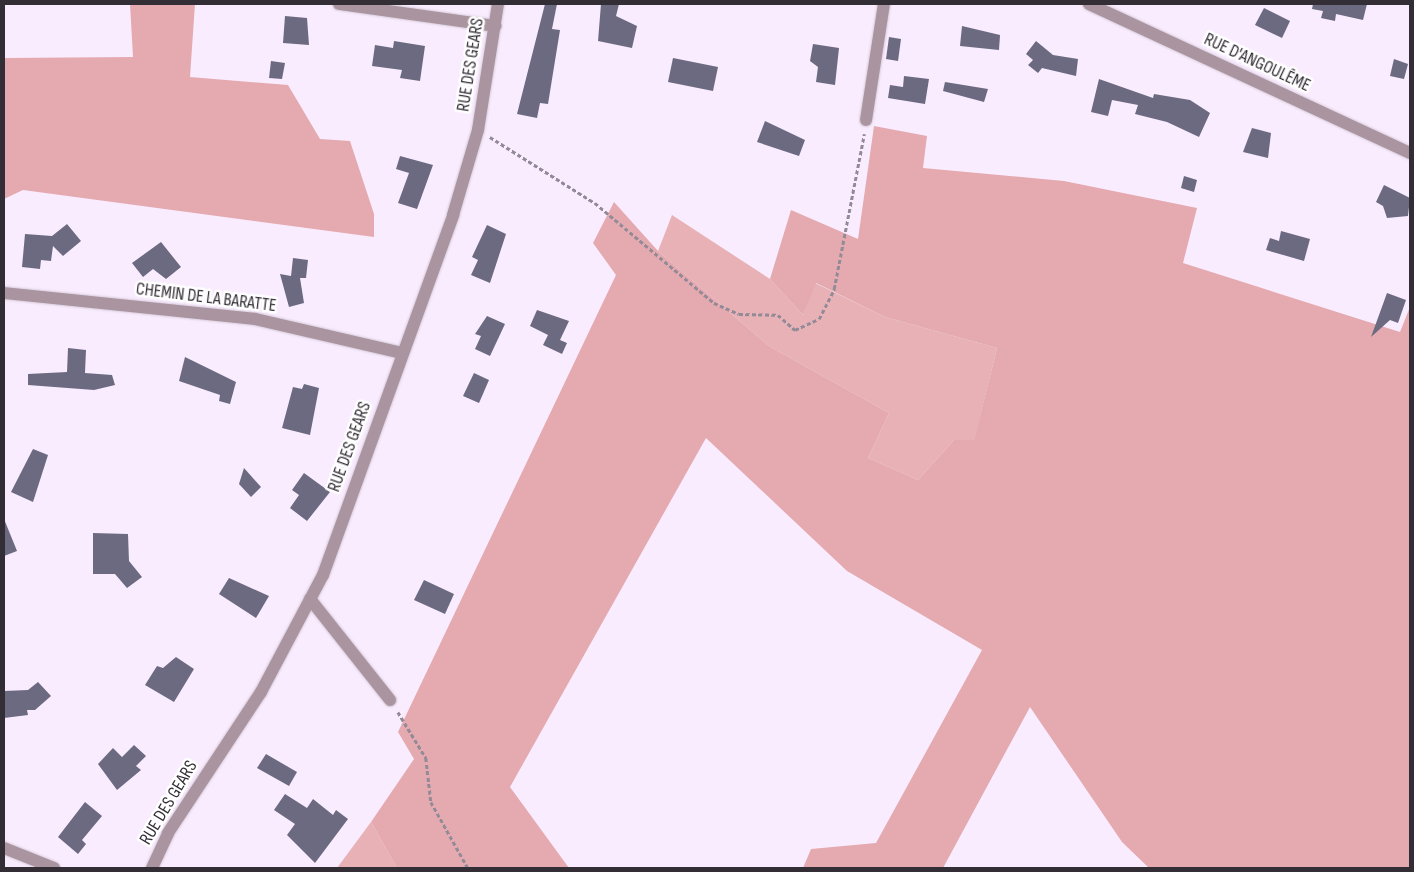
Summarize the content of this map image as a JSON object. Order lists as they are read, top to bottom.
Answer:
{
  "streets": {
    "street": ["RUE D'ANGOULÊME", "RUE DES GEARS", "CHEMIN DE LA BARATTE"]
  },
  "crossings": [
    ["RUE DES GEARS", "CHEMIN DE LA BARATTE"]
  ]
}
